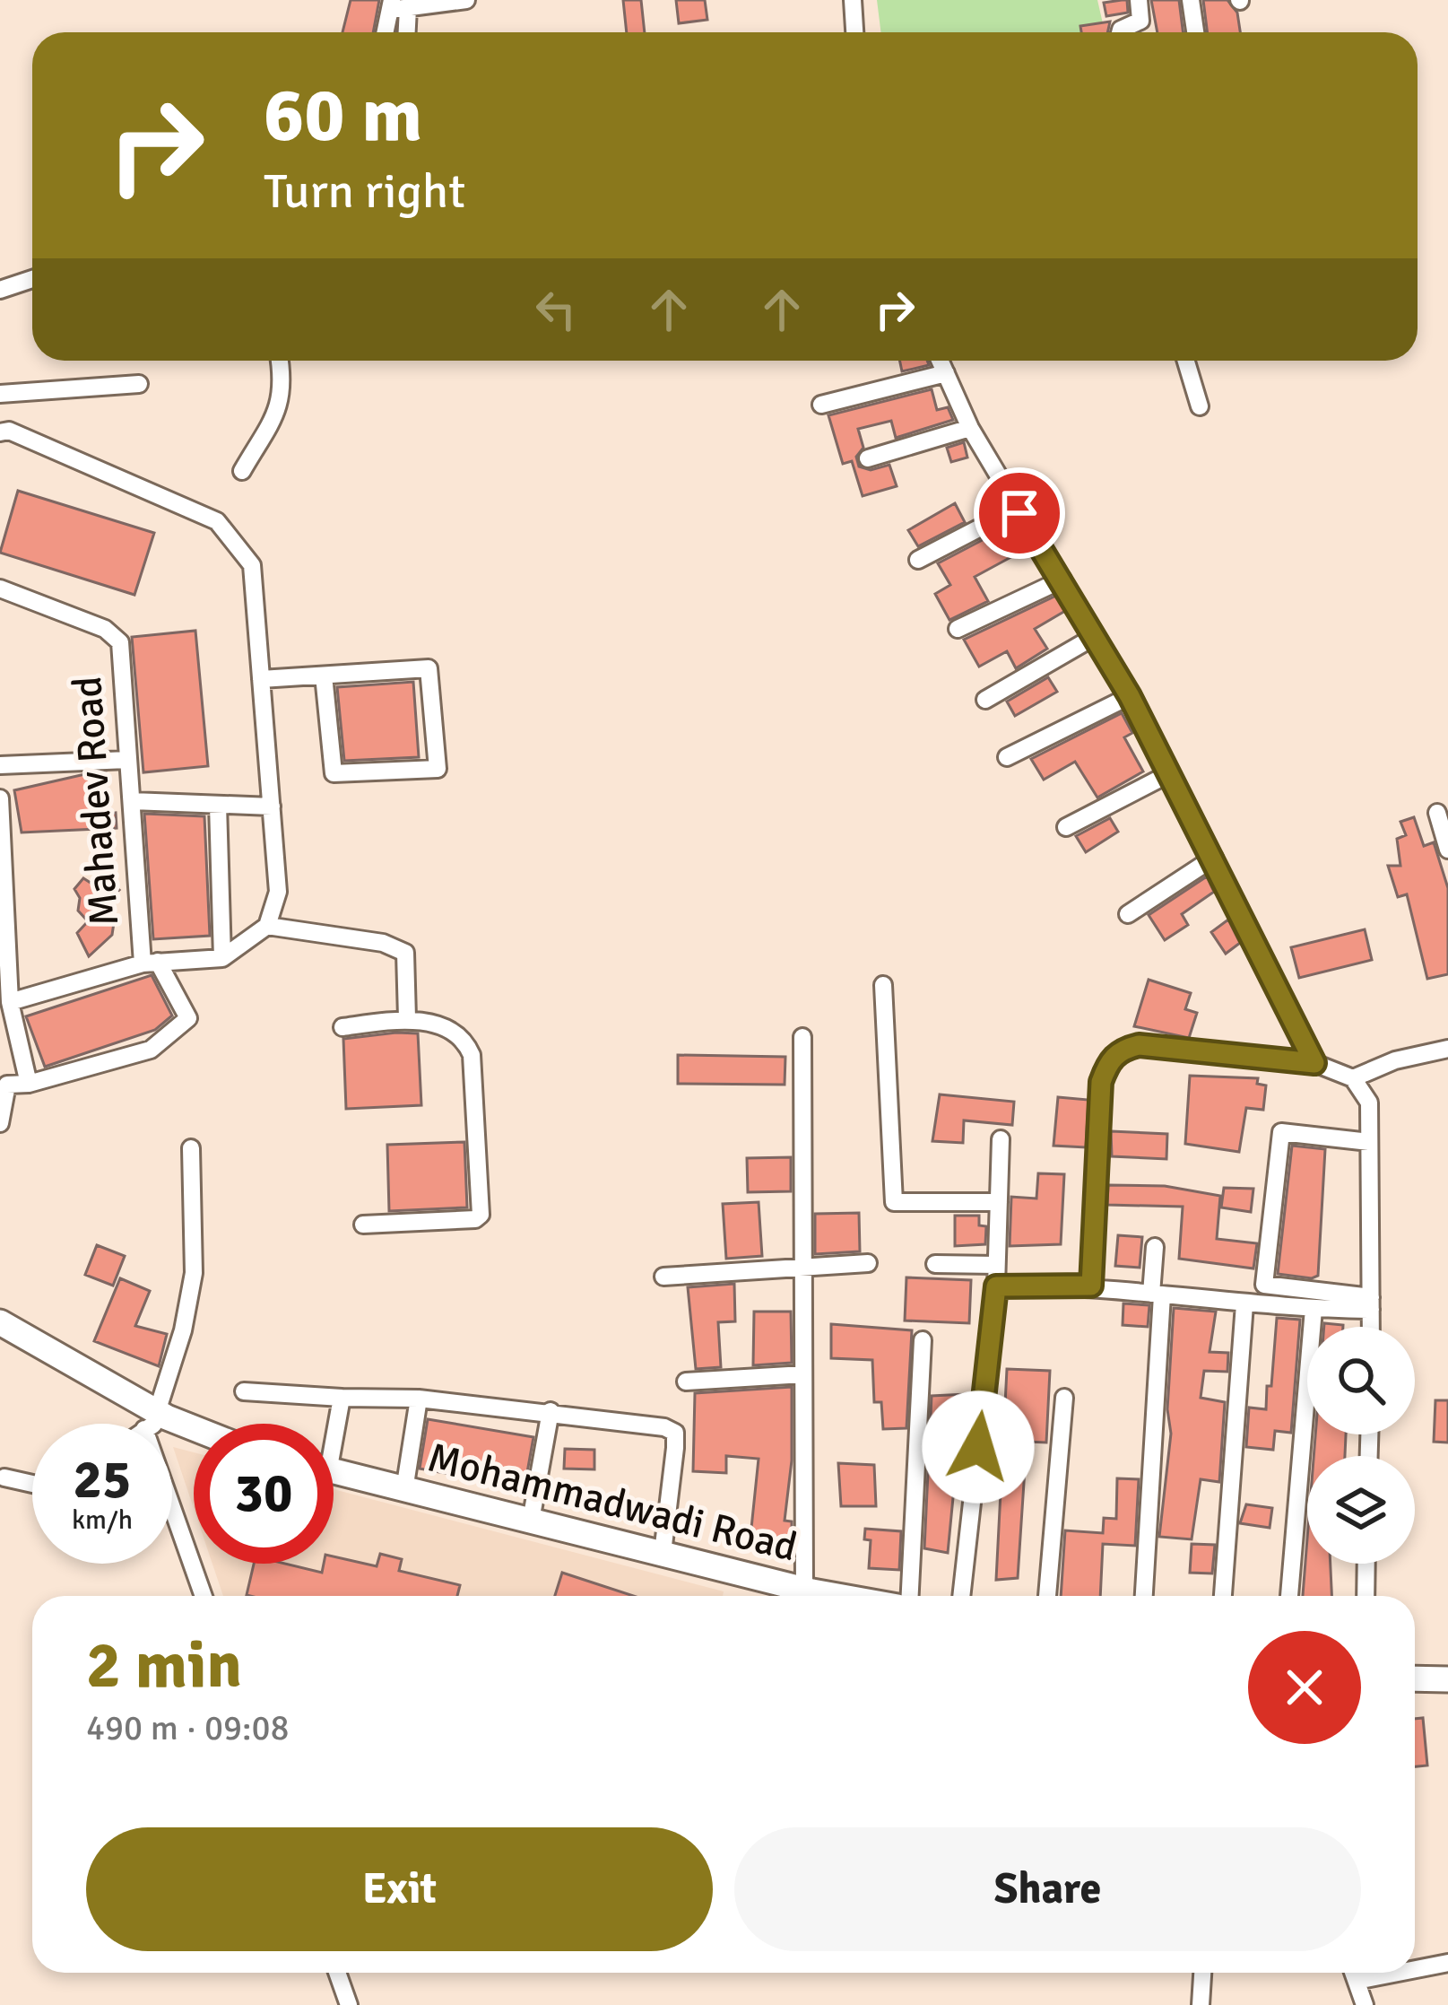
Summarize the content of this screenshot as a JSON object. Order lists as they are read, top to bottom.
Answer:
{
  "streets": {
    "main road": ["Mohammadwadi Road"],
    "street": ["Mahadev Road"]
  },
  "page": {
    "turn": ["60 m", "Turn right"],
    "speed": "25 km/h",
    "limit": "30",
    "heading": ["2 min", "490 m · 09:08"],
    "buttons": ["Exit", "Share"]
  }
}
